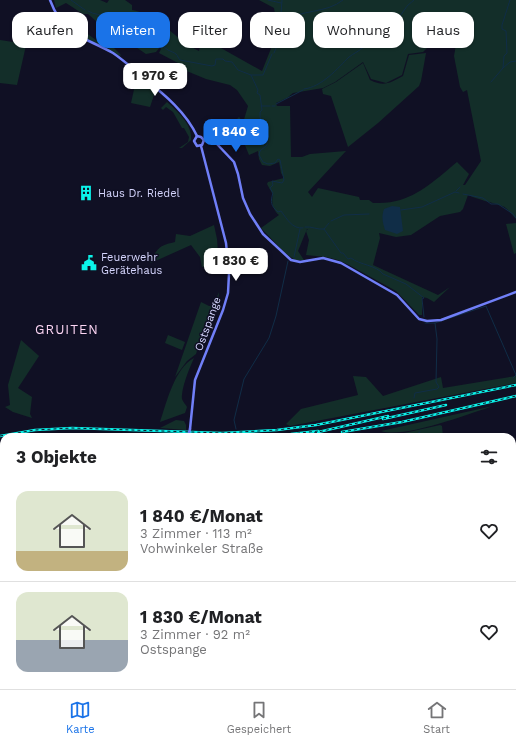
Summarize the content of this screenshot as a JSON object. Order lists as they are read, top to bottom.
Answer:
{
  "streets": {
    "main road": ["Ostspange"]
  },
  "districts": ["GRUITEN"],
  "places": {
    "building": ["Haus Dr. Riedel"],
    "public building": ["Feuerwehr Gerätehaus"]
  },
  "page": {
    "chip": [
      "Kaufen",
      "Mieten",
      "Filter",
      "Neu",
      "Wohnung",
      "Haus"
    ],
    "price": ["1 970 €", "1 840 €", "1 830 €"],
    "heading": "3 Objekte",
    "list": [
      {
        "name": "1 840 €/Monat",
        "note": "3 Zimmer · 113 m² · Vohwinkeler Straße"
      },
      {
        "name": "1 830 €/Monat",
        "note": "3 Zimmer · 92 m² · Ostspange"
      }
    ],
    "tabs": ["Karte", "Gespeichert", "Start"]
  }
}
